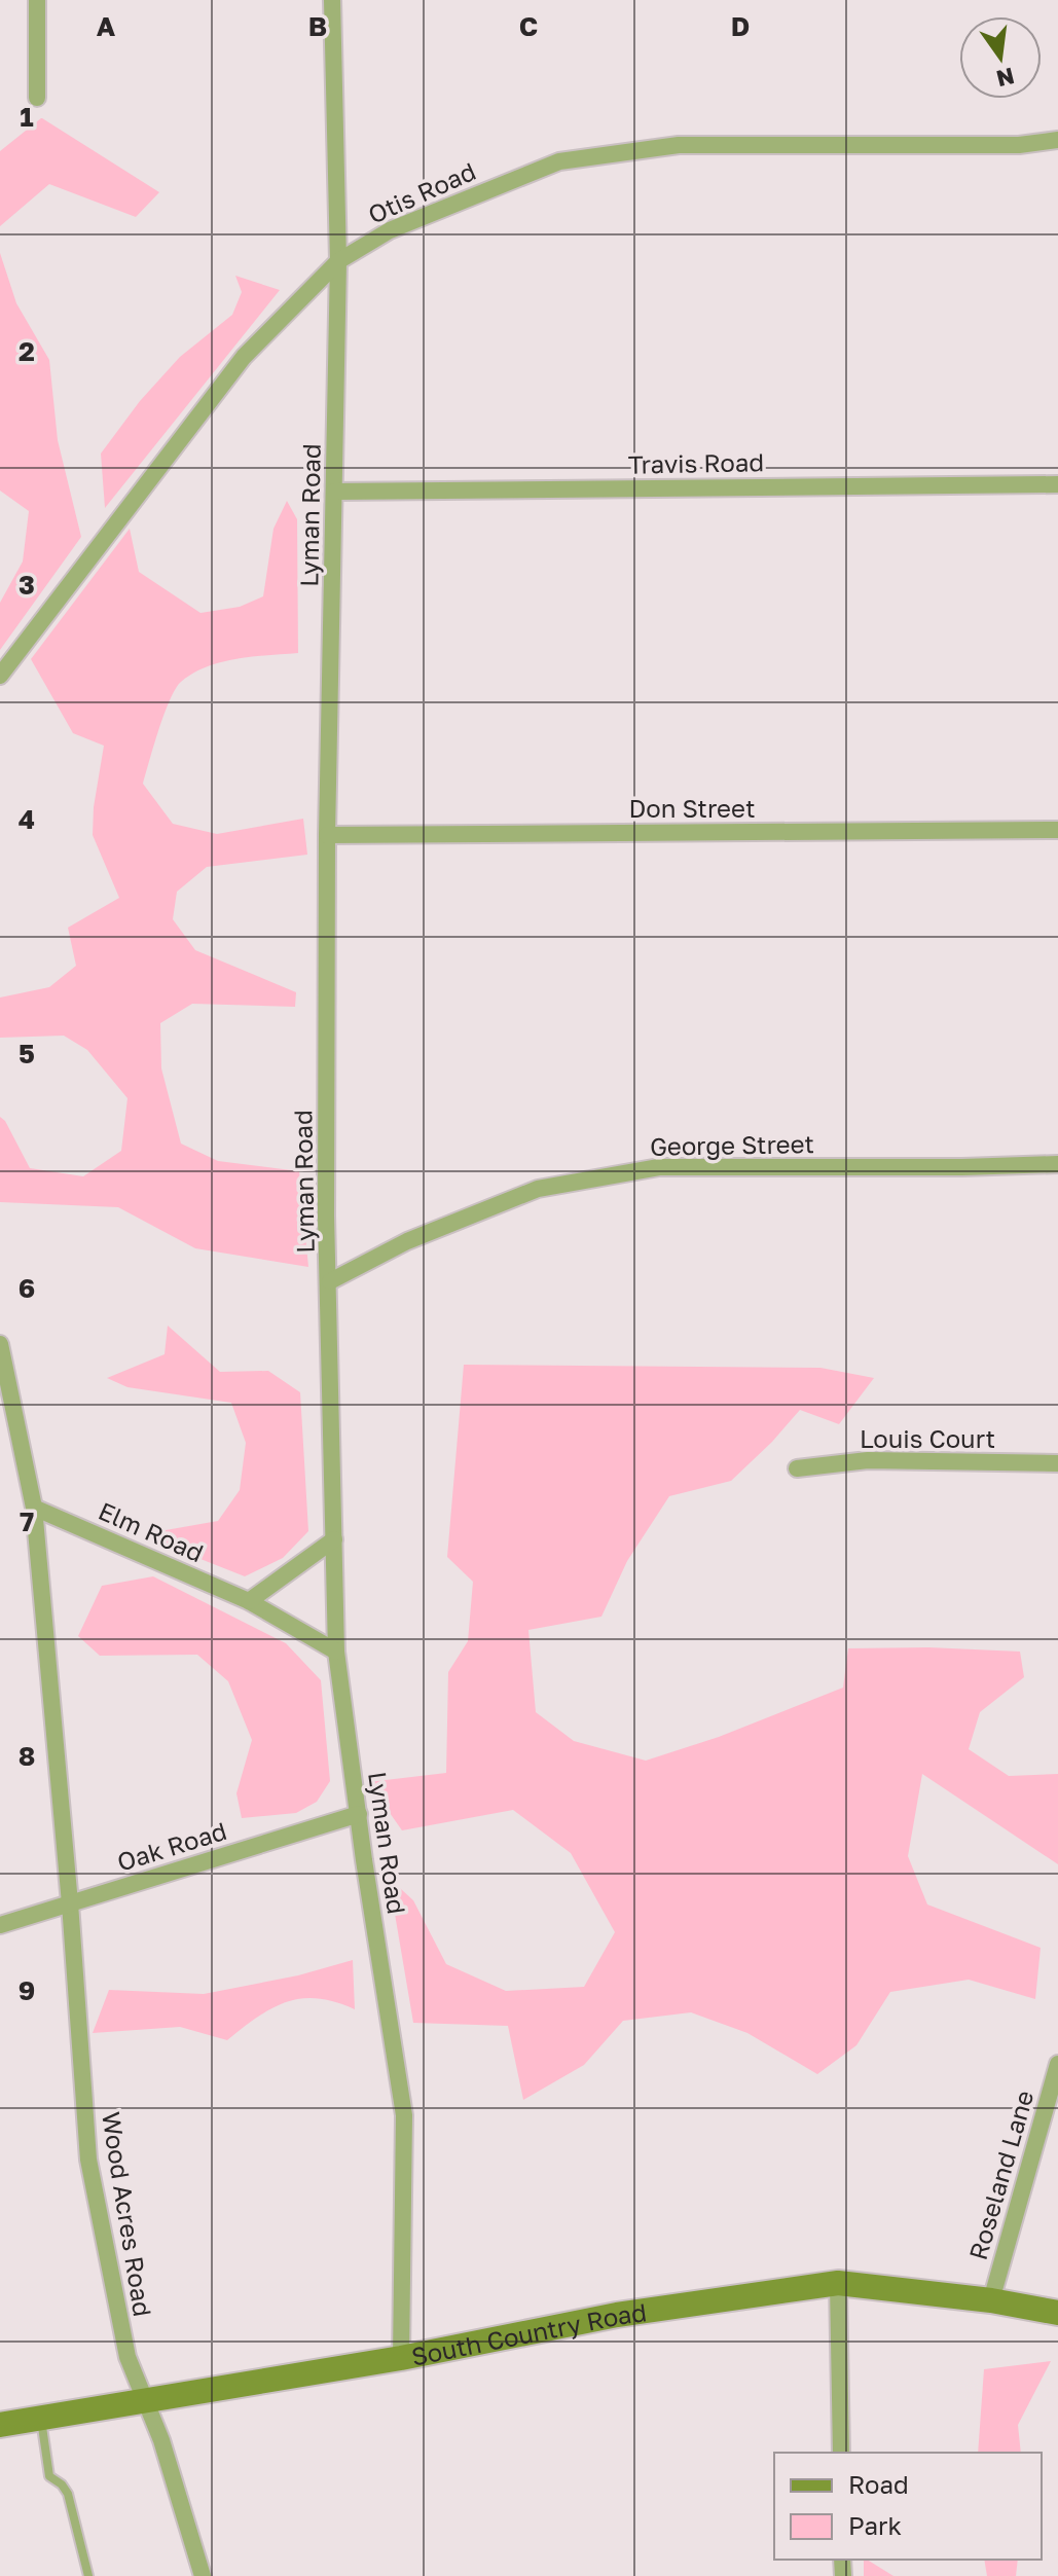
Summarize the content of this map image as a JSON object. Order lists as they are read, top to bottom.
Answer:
{
  "streets": {
    "main road": ["South Country Road"],
    "street": [
      "Otis Road",
      "Travis Road",
      "Lyman Road",
      "Don Street",
      "George Street",
      "Louis Court",
      "Elm Road",
      "Oak Road",
      "Roseland Lane",
      "Wood Acres Road"
    ]
  },
  "crossings": [
    ["Otis Road", "Lyman Road"],
    ["Travis Road", "Lyman Road"],
    ["Lyman Road", "Don Street"],
    ["Lyman Road", "George Street"],
    ["Lyman Road", "Elm Road"],
    ["Lyman Road", "Oak Road"],
    ["Lyman Road", "South Country Road"],
    ["Elm Road", "Wood Acres Road"],
    ["Oak Road", "Wood Acres Road"],
    ["Roseland Lane", "South Country Road"],
    ["Wood Acres Road", "South Country Road"]
  ],
  "legend": ["Road", "Park"],
  "north": "bottom",
  "grid": {
    "columns": [
      "A",
      "B",
      "C",
      "D"
    ],
    "rows": [
      "1",
      "2",
      "3",
      "4",
      "5",
      "6",
      "7",
      "8",
      "9"
    ]
  }
}
